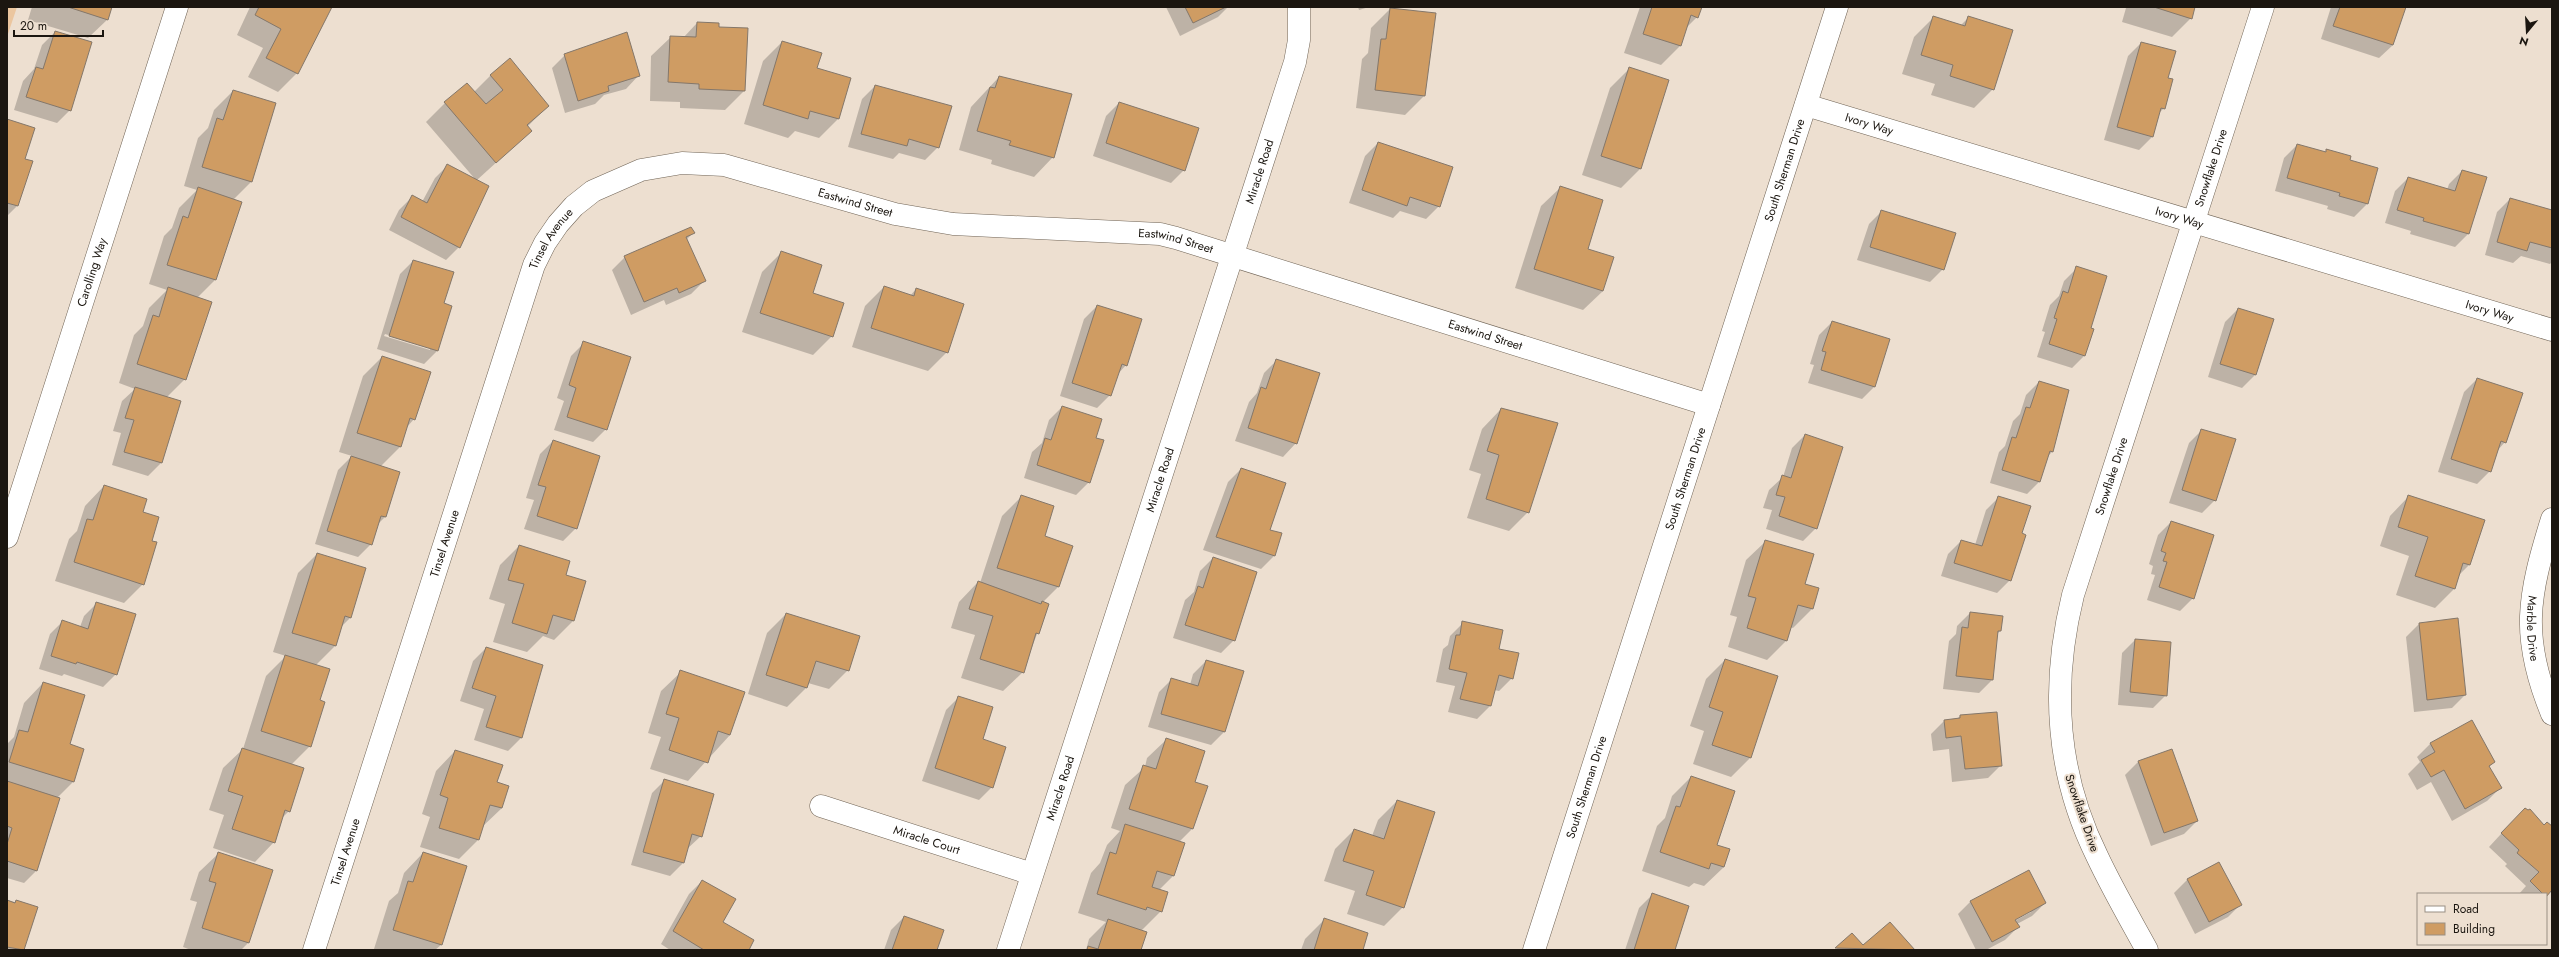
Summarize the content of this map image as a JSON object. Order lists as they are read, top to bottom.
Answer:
{
  "streets": {
    "street": [
      "Ivory Way",
      "Snowflake Drive",
      "South Sherman Drive",
      "Miracle Road",
      "Eastwind Street",
      "Tinsel Avenue",
      "Carolling Way",
      "Marble Drive",
      "Miracle Court"
    ]
  },
  "crossings": [
    ["Ivory Way", "Snowflake Drive"],
    ["Ivory Way", "South Sherman Drive"],
    ["South Sherman Drive", "Eastwind Street"],
    ["Miracle Road", "Eastwind Street"],
    ["Miracle Road", "Miracle Court"],
    ["Eastwind Street", "Tinsel Avenue"]
  ],
  "legend": ["Road", "Building"],
  "scale_bar": "20 m",
  "north": "bottom"
}
